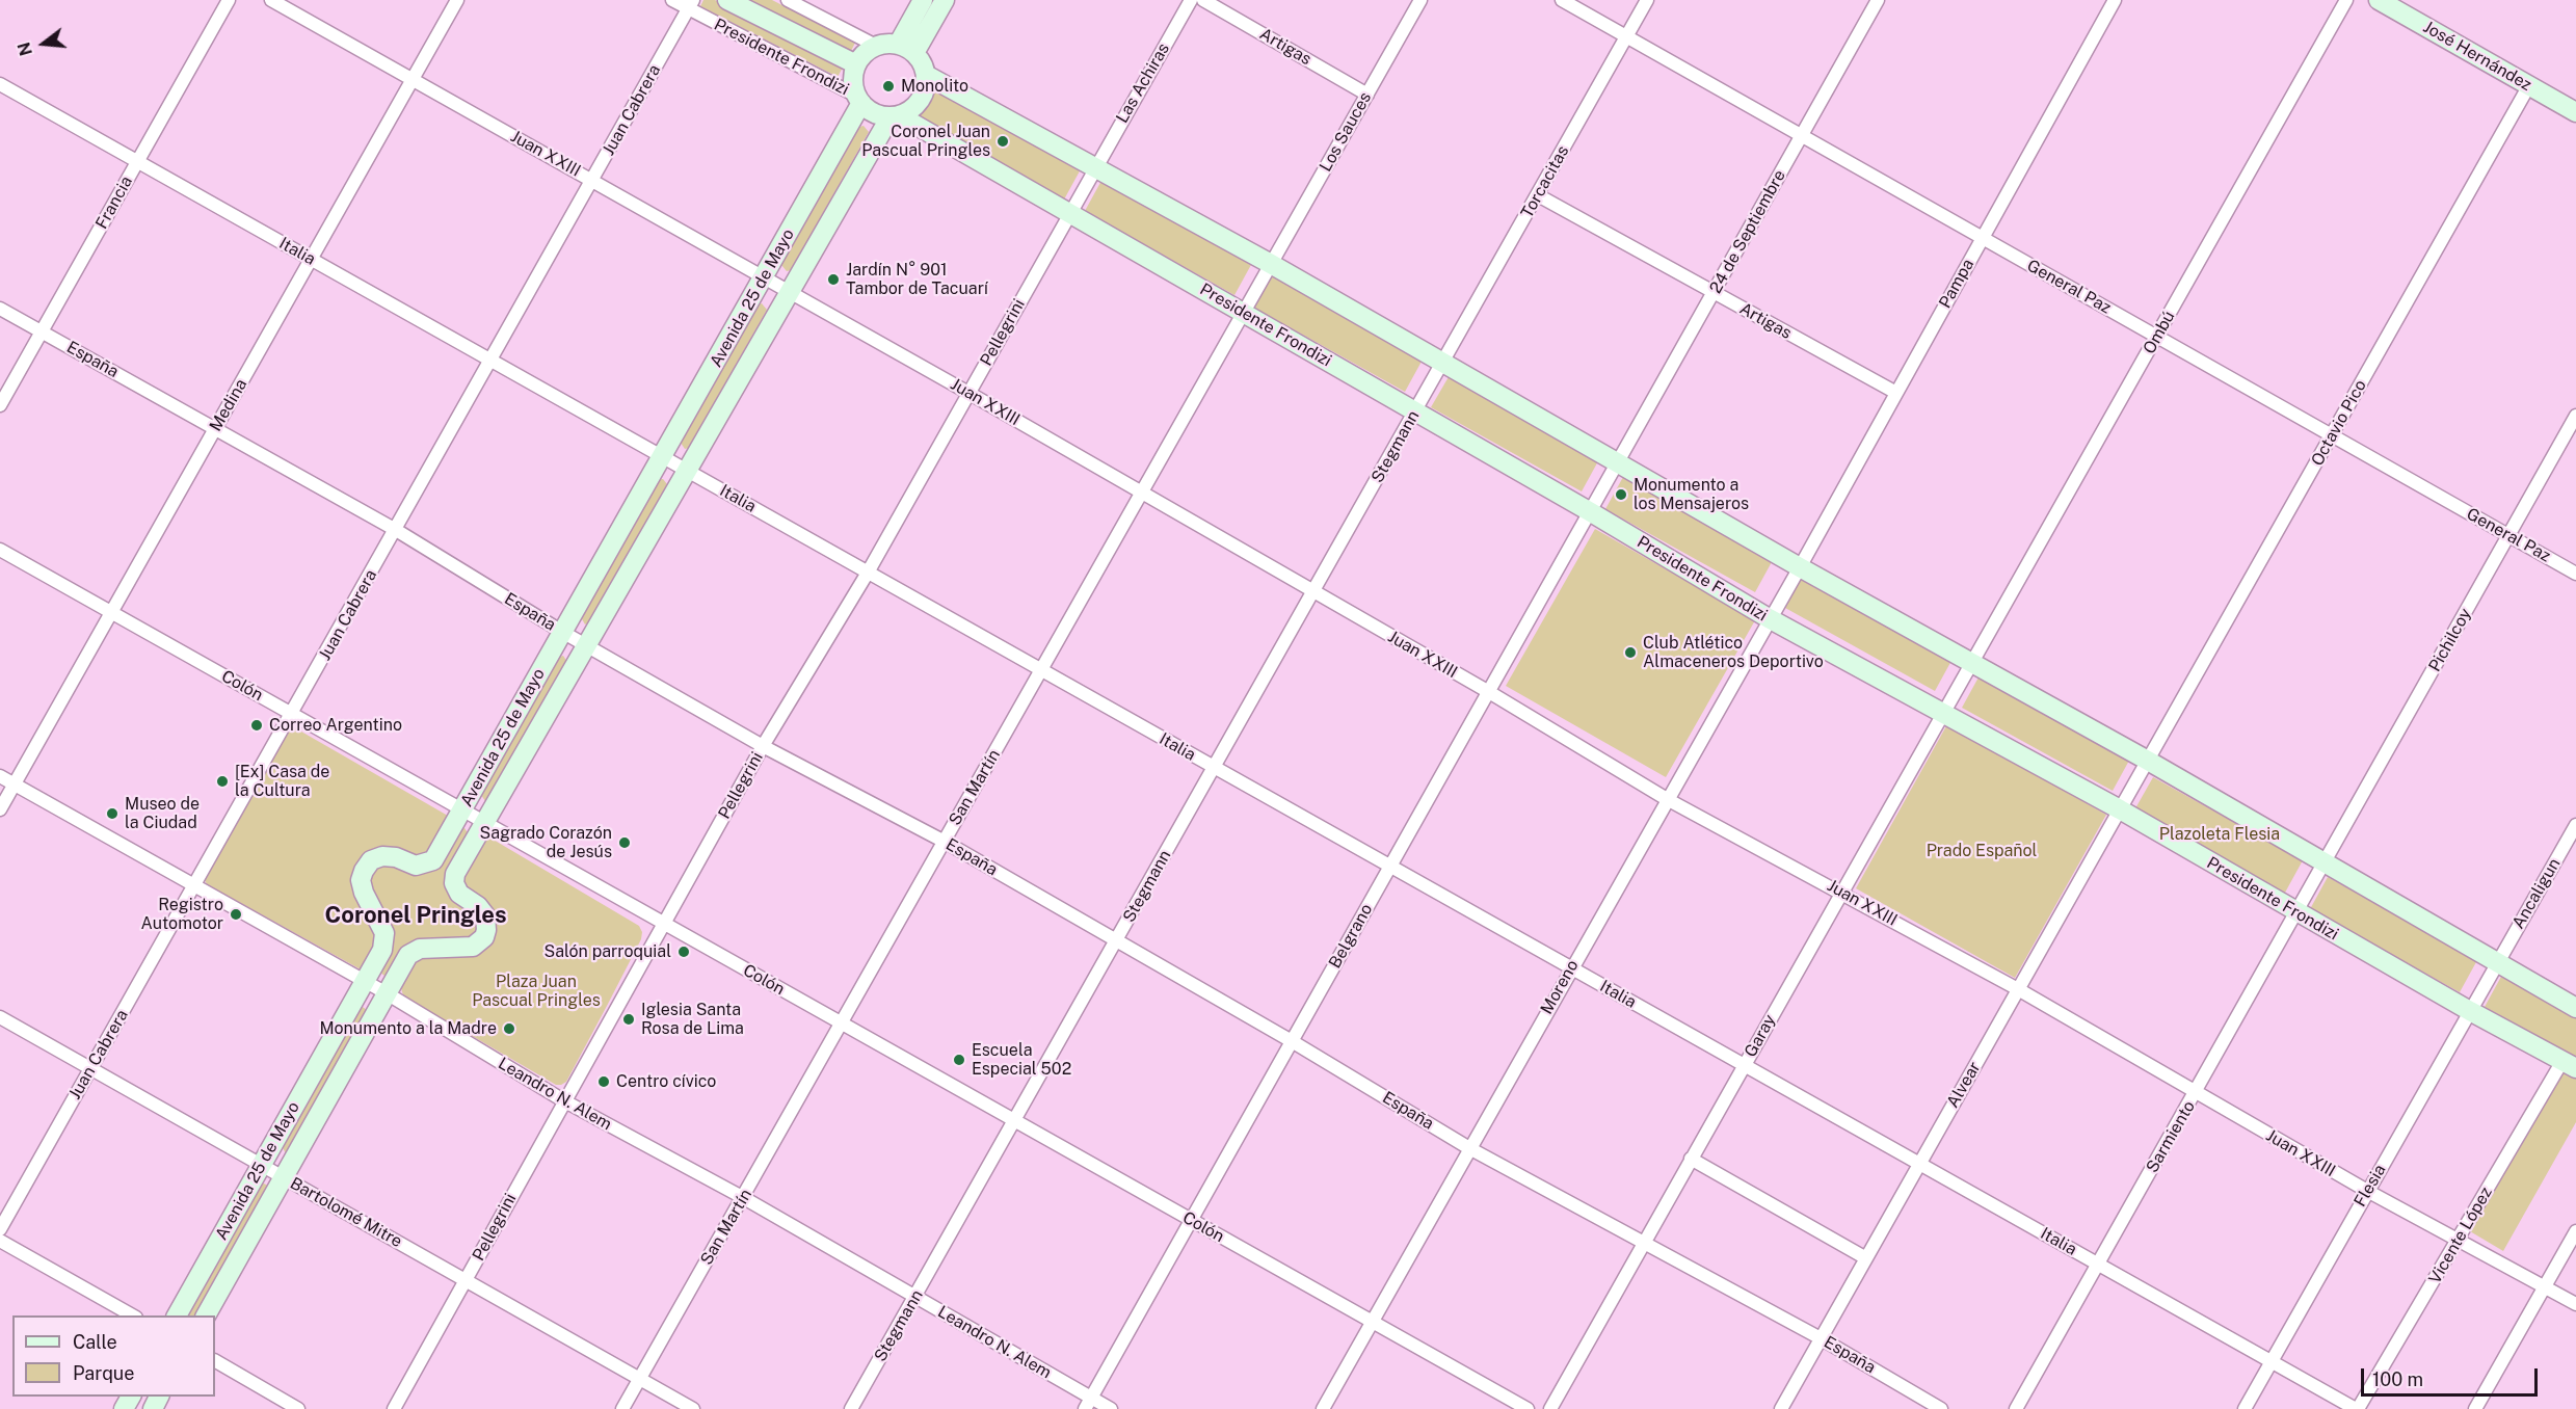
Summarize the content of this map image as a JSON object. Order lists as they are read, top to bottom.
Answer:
{
  "streets": {
    "main road": ["José Hernández", "Presidente Frondizi", "Avenida 25 de Mayo"],
    "street": [
      "Artigas",
      "Las Achiras",
      "Juan Cabrera",
      "Los Sauces",
      "Juan XXIII",
      "Torcacitas",
      "Francia",
      "24 de Septiembre",
      "Italia",
      "Pampa",
      "General Paz",
      "Pellegrini",
      "Ombú",
      "España",
      "Medina",
      "Octavio Pico",
      "Stegmann",
      "Pichilcoy",
      "Colón",
      "San Martín",
      "Ancaligun",
      "Belgrano",
      "Moreno",
      "Garay",
      "Alvear",
      "Leandro N. Alem",
      "Sarmiento",
      "Flesia",
      "Bartolomé Mitre",
      "Vicente López"
    ]
  },
  "crossings": [
    ["Artigas", "Los Sauces"],
    ["Artigas", "Torcacitas"],
    ["Artigas", "24 de Septiembre"],
    ["Artigas", "Pampa"],
    ["José Hernández", "Octavio Pico"],
    ["Presidente Frondizi", "Juan Cabrera"],
    ["Presidente Frondizi", "Avenida 25 de Mayo"],
    ["Presidente Frondizi", "Pellegrini"],
    ["Presidente Frondizi", "Stegmann"],
    ["Presidente Frondizi", "San Martín"],
    ["Presidente Frondizi", "Belgrano"],
    ["Presidente Frondizi", "Moreno"],
    ["Presidente Frondizi", "Garay"],
    ["Presidente Frondizi", "Alvear"],
    ["Presidente Frondizi", "Sarmiento"],
    ["Presidente Frondizi", "Flesia"],
    ["Presidente Frondizi", "Vicente López"],
    ["Las Achiras", "Pellegrini"],
    ["Juan Cabrera", "Juan XXIII"],
    ["Juan Cabrera", "Italia"],
    ["Juan Cabrera", "España"],
    ["Juan Cabrera", "Colón"],
    ["Juan Cabrera", "Leandro N. Alem"],
    ["Juan Cabrera", "Bartolomé Mitre"],
    ["Los Sauces", "San Martín"],
    ["Juan XXIII", "Avenida 25 de Mayo"],
    ["Juan XXIII", "Pellegrini"],
    ["Juan XXIII", "Medina"],
    ["Juan XXIII", "Stegmann"],
    ["Juan XXIII", "San Martín"],
    ["Juan XXIII", "Belgrano"],
    ["Juan XXIII", "Moreno"],
    ["Juan XXIII", "Garay"],
    ["Juan XXIII", "Alvear"],
    ["Juan XXIII", "Sarmiento"],
    ["Juan XXIII", "Flesia"],
    ["Juan XXIII", "Vicente López"],
    ["Torcacitas", "General Paz"],
    ["Torcacitas", "Stegmann"],
    ["Francia", "Italia"],
    ["Francia", "España"],
    ["24 de Septiembre", "General Paz"],
    ["24 de Septiembre", "Belgrano"],
    ["Italia", "Avenida 25 de Mayo"],
    ["Italia", "Pellegrini"],
    ["Italia", "Medina"],
    ["Italia", "Stegmann"],
    ["Italia", "San Martín"],
    ["Italia", "Belgrano"],
    ["Italia", "Moreno"],
    ["Italia", "Garay"],
    ["Italia", "Alvear"],
    ["Italia", "Sarmiento"],
    ["Italia", "Flesia"],
    ["Italia", "Vicente López"],
    ["Pampa", "General Paz"],
    ["Pampa", "Moreno"],
    ["General Paz", "Ombú"],
    ["General Paz", "Octavio Pico"],
    ["General Paz", "Pichilcoy"],
    ["Avenida 25 de Mayo", "España"],
    ["Avenida 25 de Mayo", "Colón"],
    ["Avenida 25 de Mayo", "Leandro N. Alem"],
    ["Avenida 25 de Mayo", "Bartolomé Mitre"],
    ["Pellegrini", "España"],
    ["Pellegrini", "Colón"],
    ["Pellegrini", "Leandro N. Alem"],
    ["Pellegrini", "Bartolomé Mitre"],
    ["Ombú", "Garay"],
    ["España", "Medina"],
    ["España", "Stegmann"],
    ["España", "San Martín"],
    ["España", "Belgrano"],
    ["España", "Moreno"],
    ["España", "Garay"],
    ["España", "Alvear"],
    ["Medina", "Colón"],
    ["Medina", "Leandro N. Alem"],
    ["Octavio Pico", "Alvear"],
    ["Stegmann", "Colón"],
    ["Stegmann", "Leandro N. Alem"],
    ["Pichilcoy", "Sarmiento"],
    ["Colón", "San Martín"],
    ["Colón", "Belgrano"],
    ["Colón", "Moreno"],
    ["San Martín", "Leandro N. Alem"],
    ["San Martín", "Bartolomé Mitre"],
    ["Ancaligun", "Flesia"],
    ["Belgrano", "Leandro N. Alem"]
  ],
  "districts": ["Coronel Pringles"],
  "parks": ["Plazoleta Flesia", "Prado Español", "Plaza Juan Pascual Pringles"],
  "places": [
    "Monolito",
    "Coronel Juan Pascual Pringles",
    "Jardín N° 901 Tambor de Tacuarí",
    "Monumento a los Mensajeros",
    "Club Atlético Almaceneros Deportivo",
    "Correo Argentino",
    "[Ex] Casa de la Cultura",
    "Museo de la Ciudad",
    "Sagrado Corazón de Jesús",
    "Registro Automotor",
    "Salón parroquial",
    "Iglesia Santa Rosa de Lima",
    "Monumento a la Madre",
    "Escuela Especial 502",
    "Centro cívico"
  ],
  "legend": ["Calle", "Parque"],
  "scale_bar": "100 m",
  "north": "left"
}
